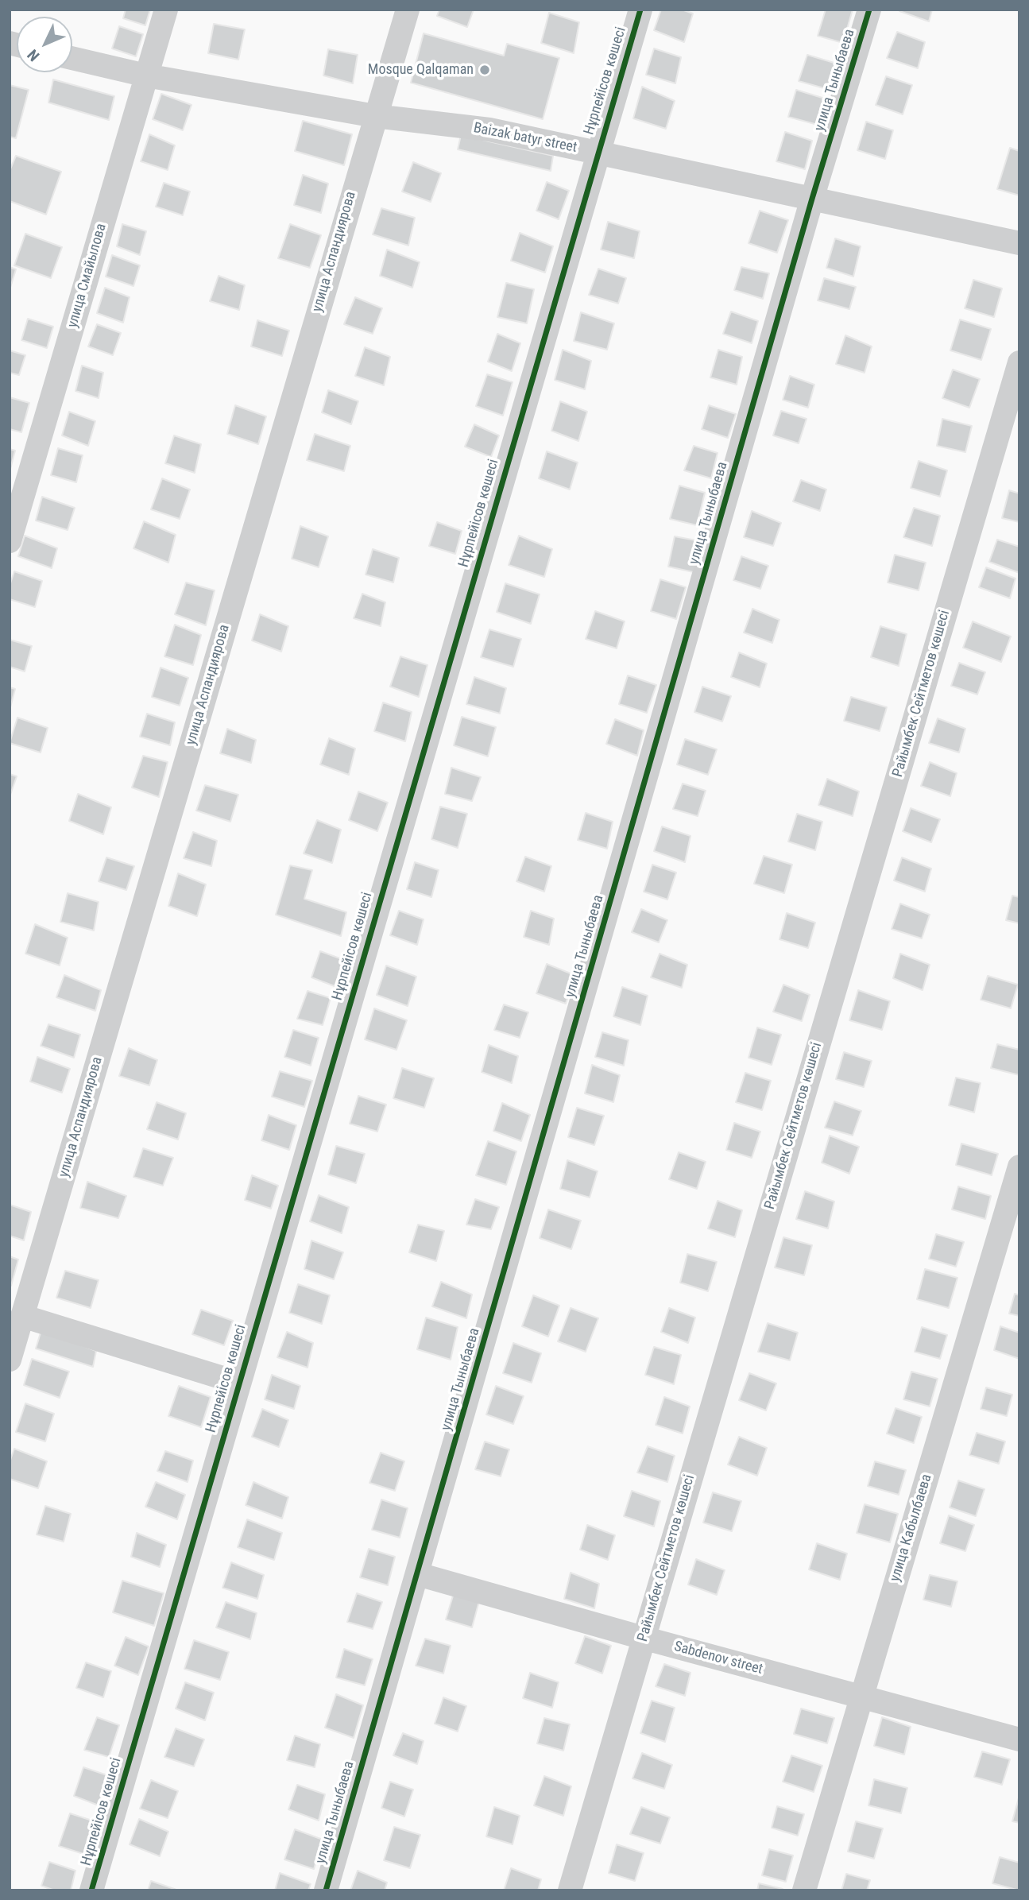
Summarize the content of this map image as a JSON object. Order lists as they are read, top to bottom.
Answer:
{
  "streets": {
    "street": [
      "улица Тыныбаева",
      "Нұрпейісов көшесі",
      "Baizak batyr street",
      "улица Аспандиярова",
      "улица Смайылова",
      "Райымбек Сейтметов көшесі",
      "улица Кабылбаева",
      "Sabdenov street"
    ]
  },
  "crossings": [
    ["улица Тыныбаева", "Baizak batyr street"],
    ["улица Тыныбаева", "Sabdenov street"],
    ["Нұрпейісов көшесі", "Baizak batyr street"],
    ["Baizak batyr street", "улица Аспандиярова"],
    ["Baizak batyr street", "улица Смайылова"],
    ["Райымбек Сейтметов көшесі", "Sabdenov street"],
    ["улица Кабылбаева", "Sabdenov street"]
  ],
  "places": ["Mosque Qalqaman"],
  "north": "bottom left"
}
